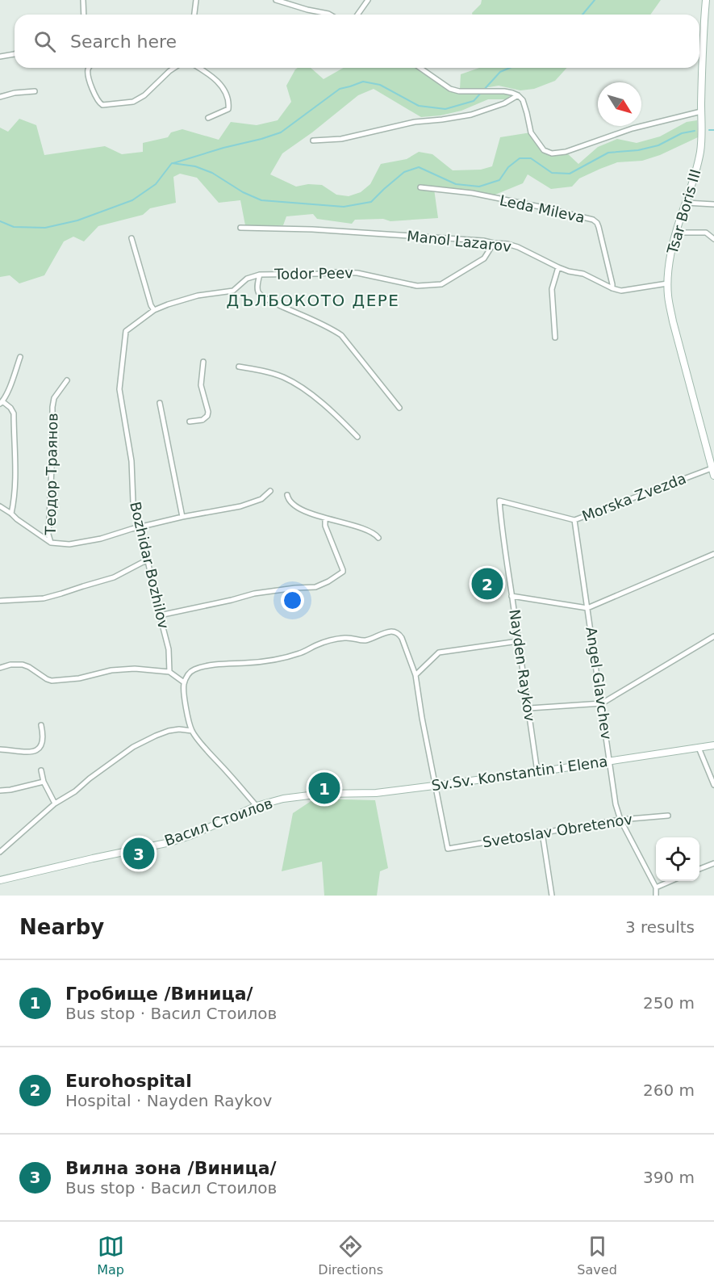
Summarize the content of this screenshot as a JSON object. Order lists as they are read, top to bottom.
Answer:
{
  "streets": {
    "street": [
      "Leda Mileva",
      "Tsar Boris III",
      "Manol Lazarov",
      "Todor Peev",
      "Теодор Траянов",
      "Morska Zvezda",
      "Bozhidar Bozhilov",
      "Nayden Raykov",
      "Angel Glavchev",
      "Sv.Sv. Konstantin i Elena",
      "Васил Стоилов",
      "Svetoslav Obretenov"
    ]
  },
  "crossings": [
    ["Leda Mileva", "Manol Lazarov"],
    ["Tsar Boris III", "Manol Lazarov"],
    ["Tsar Boris III", "Morska Zvezda"],
    ["Manol Lazarov", "Todor Peev"],
    ["Todor Peev", "Bozhidar Bozhilov"],
    ["Morska Zvezda", "Nayden Raykov"],
    ["Morska Zvezda", "Angel Glavchev"],
    ["Nayden Raykov", "Sv.Sv. Konstantin i Elena"],
    ["Angel Glavchev", "Sv.Sv. Konstantin i Elena"],
    ["Angel Glavchev", "Svetoslav Obretenov"],
    ["Sv.Sv. Konstantin i Elena", "Васил Стоилов"],
    ["Sv.Sv. Konstantin i Elena", "Svetoslav Obretenov"]
  ],
  "districts": ["ДЪЛБОКОТО ДЕРЕ"],
  "north": "bottom right",
  "page": {
    "search": "Search here",
    "pins": ["2", "1", "3"],
    "heading": ["Nearby", "3 results"],
    "list": [
      {
        "mark": "1",
        "name": "Гробище /Виница/",
        "note": "Bus stop · Васил Стоилов",
        "value": "250 m"
      },
      {
        "mark": "2",
        "name": "Eurohospital",
        "note": "Hospital · Nayden Raykov",
        "value": "260 m"
      },
      {
        "mark": "3",
        "name": "Вилна зона /Виница/",
        "note": "Bus stop · Васил Стоилов",
        "value": "390 m"
      }
    ],
    "nav": ["Map", "Directions", "Saved"]
  }
}
